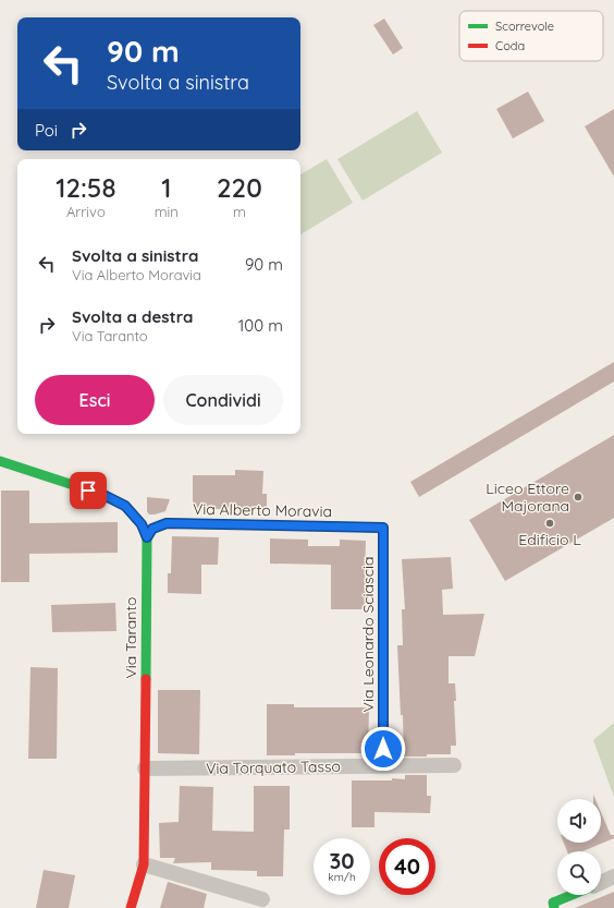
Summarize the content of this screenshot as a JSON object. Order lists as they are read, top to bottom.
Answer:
{
  "streets": {
    "street": [
      "Via Alberto Moravia",
      "Via Leonardo Sciascia",
      "Via Taranto",
      "Via Torquato Tasso"
    ]
  },
  "crossings": [
    ["Via Alberto Moravia", "Via Leonardo Sciascia"],
    ["Via Alberto Moravia", "Via Taranto"],
    ["Via Leonardo Sciascia", "Via Torquato Tasso"],
    ["Via Taranto", "Via Torquato Tasso"]
  ],
  "places": ["Liceo Ettore Majorana", "Edificio L"],
  "legend": ["Scorrevole", "Coda"],
  "page": {
    "turn": ["90 m", "Svolta a sinistra"],
    "then": "Poi",
    "eta": [
      "12:58",
      "Arrivo",
      "1",
      "min",
      "220",
      "m"
    ],
    "list": [
      {
        "name": "Svolta a sinistra",
        "note": "Via Alberto Moravia",
        "value": "90 m"
      },
      {
        "name": "Svolta a destra",
        "note": "Via Taranto",
        "value": "100 m"
      }
    ],
    "buttons": ["Esci", "Condividi"],
    "speed": "30 km/h",
    "limit": "40"
  }
}
